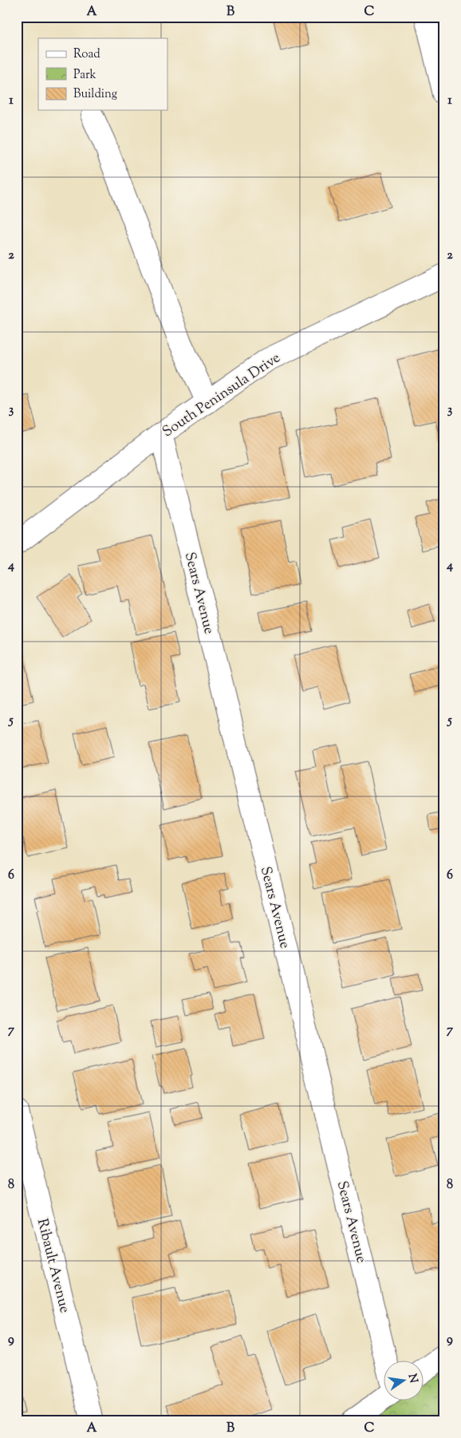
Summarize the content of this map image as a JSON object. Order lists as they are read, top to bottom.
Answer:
{
  "streets": {
    "street": ["South Peninsula Drive", "Sears Avenue", "Ribault Avenue"]
  },
  "crossings": [
    ["South Peninsula Drive", "Sears Avenue"]
  ],
  "legend": ["Road", "Park", "Building"],
  "north": "right",
  "grid": {
    "columns": ["A", "B", "C"],
    "rows": [
      "1",
      "2",
      "3",
      "4",
      "5",
      "6",
      "7",
      "8",
      "9"
    ]
  }
}
